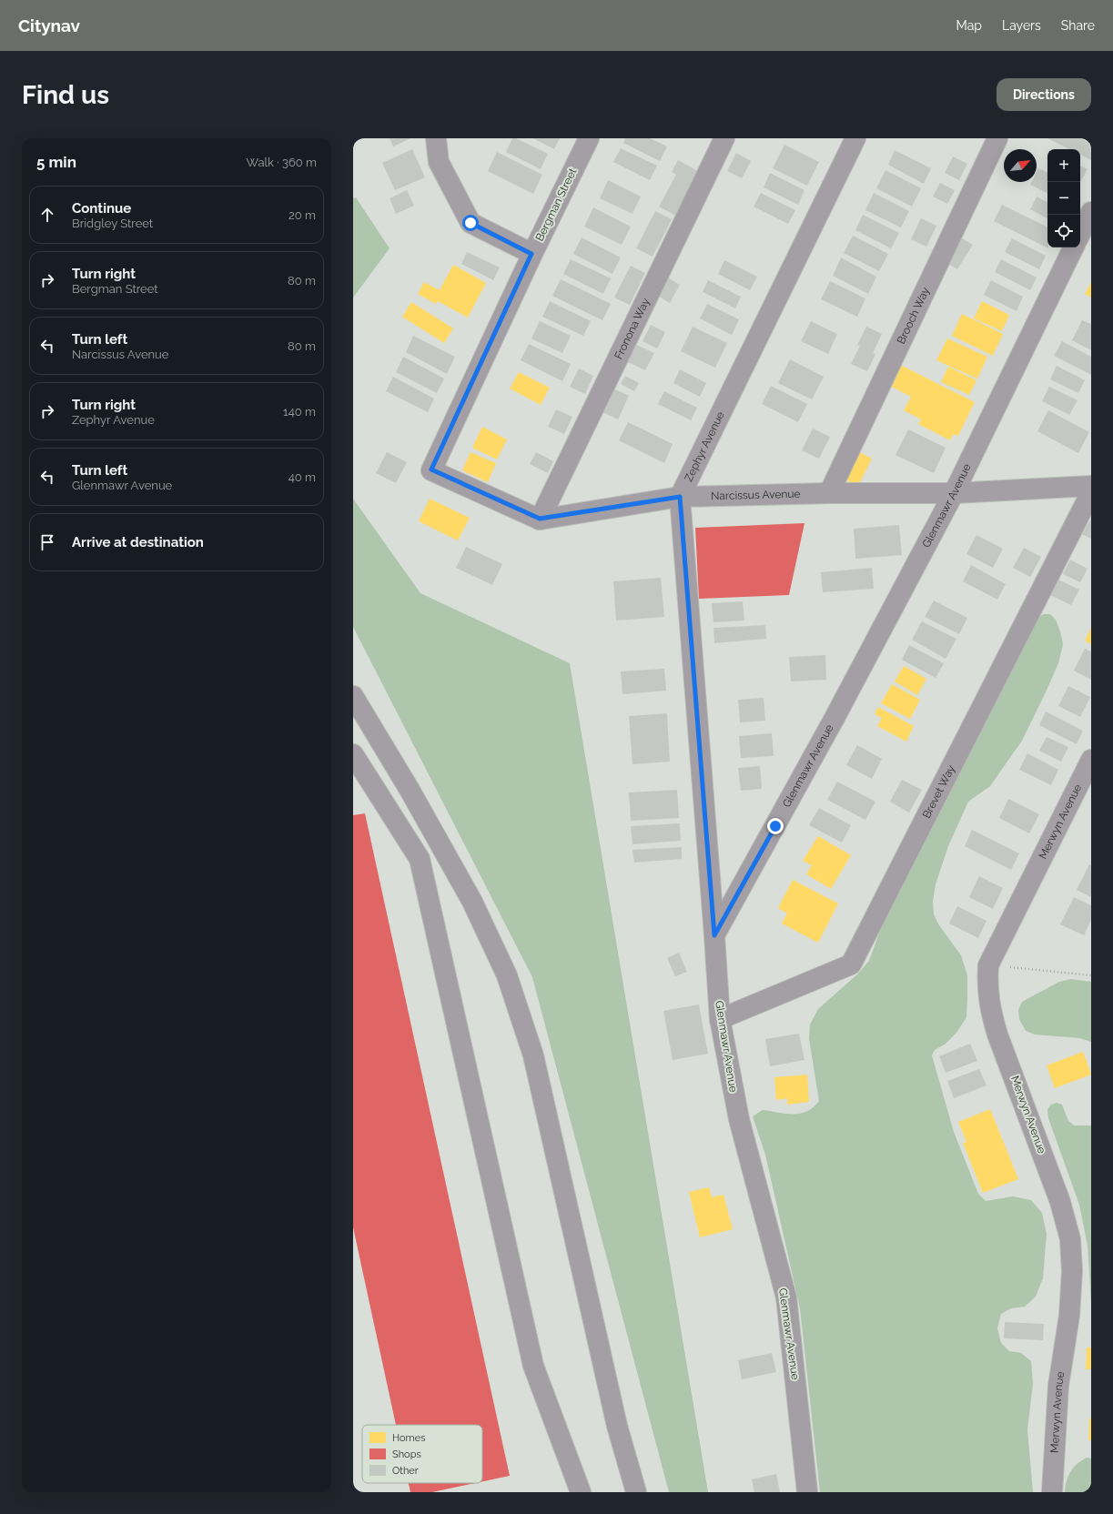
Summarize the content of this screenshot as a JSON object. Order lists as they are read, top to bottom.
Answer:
{
  "streets": {
    "street": [
      "Bergman Street",
      "Brooch Way",
      "Fronona Way",
      "Zephyr Avenue",
      "Narcissus Avenue",
      "Glenmawr Avenue",
      "Brevet Way",
      "Merwyn Avenue"
    ]
  },
  "crossings": [
    ["Bergman Street", "Fronona Way"],
    ["Bergman Street", "Narcissus Avenue"],
    ["Brooch Way", "Narcissus Avenue"],
    ["Fronona Way", "Narcissus Avenue"],
    ["Zephyr Avenue", "Narcissus Avenue"],
    ["Narcissus Avenue", "Glenmawr Avenue"],
    ["Glenmawr Avenue", "Brevet Way"]
  ],
  "legend": ["Homes", "Shops", "Other"],
  "north": "top right",
  "page": {
    "header": "Citynav",
    "nav": ["Map", "Layers", "Share"],
    "buttons": "Directions",
    "title": "Find us",
    "heading": ["5 min", "Walk · 360 m"],
    "map_buttons": ["+", "−"],
    "list": [
      ["Continue", "Bridgley Street", "20 m"],
      ["Turn right", "Bergman Street", "80 m"],
      ["Turn left", "Narcissus Avenue", "80 m"],
      ["Turn right", "Zephyr Avenue", "140 m"],
      ["Turn left", "Glenmawr Avenue", "40 m"],
      "Arrive at destination"
    ]
  }
}
